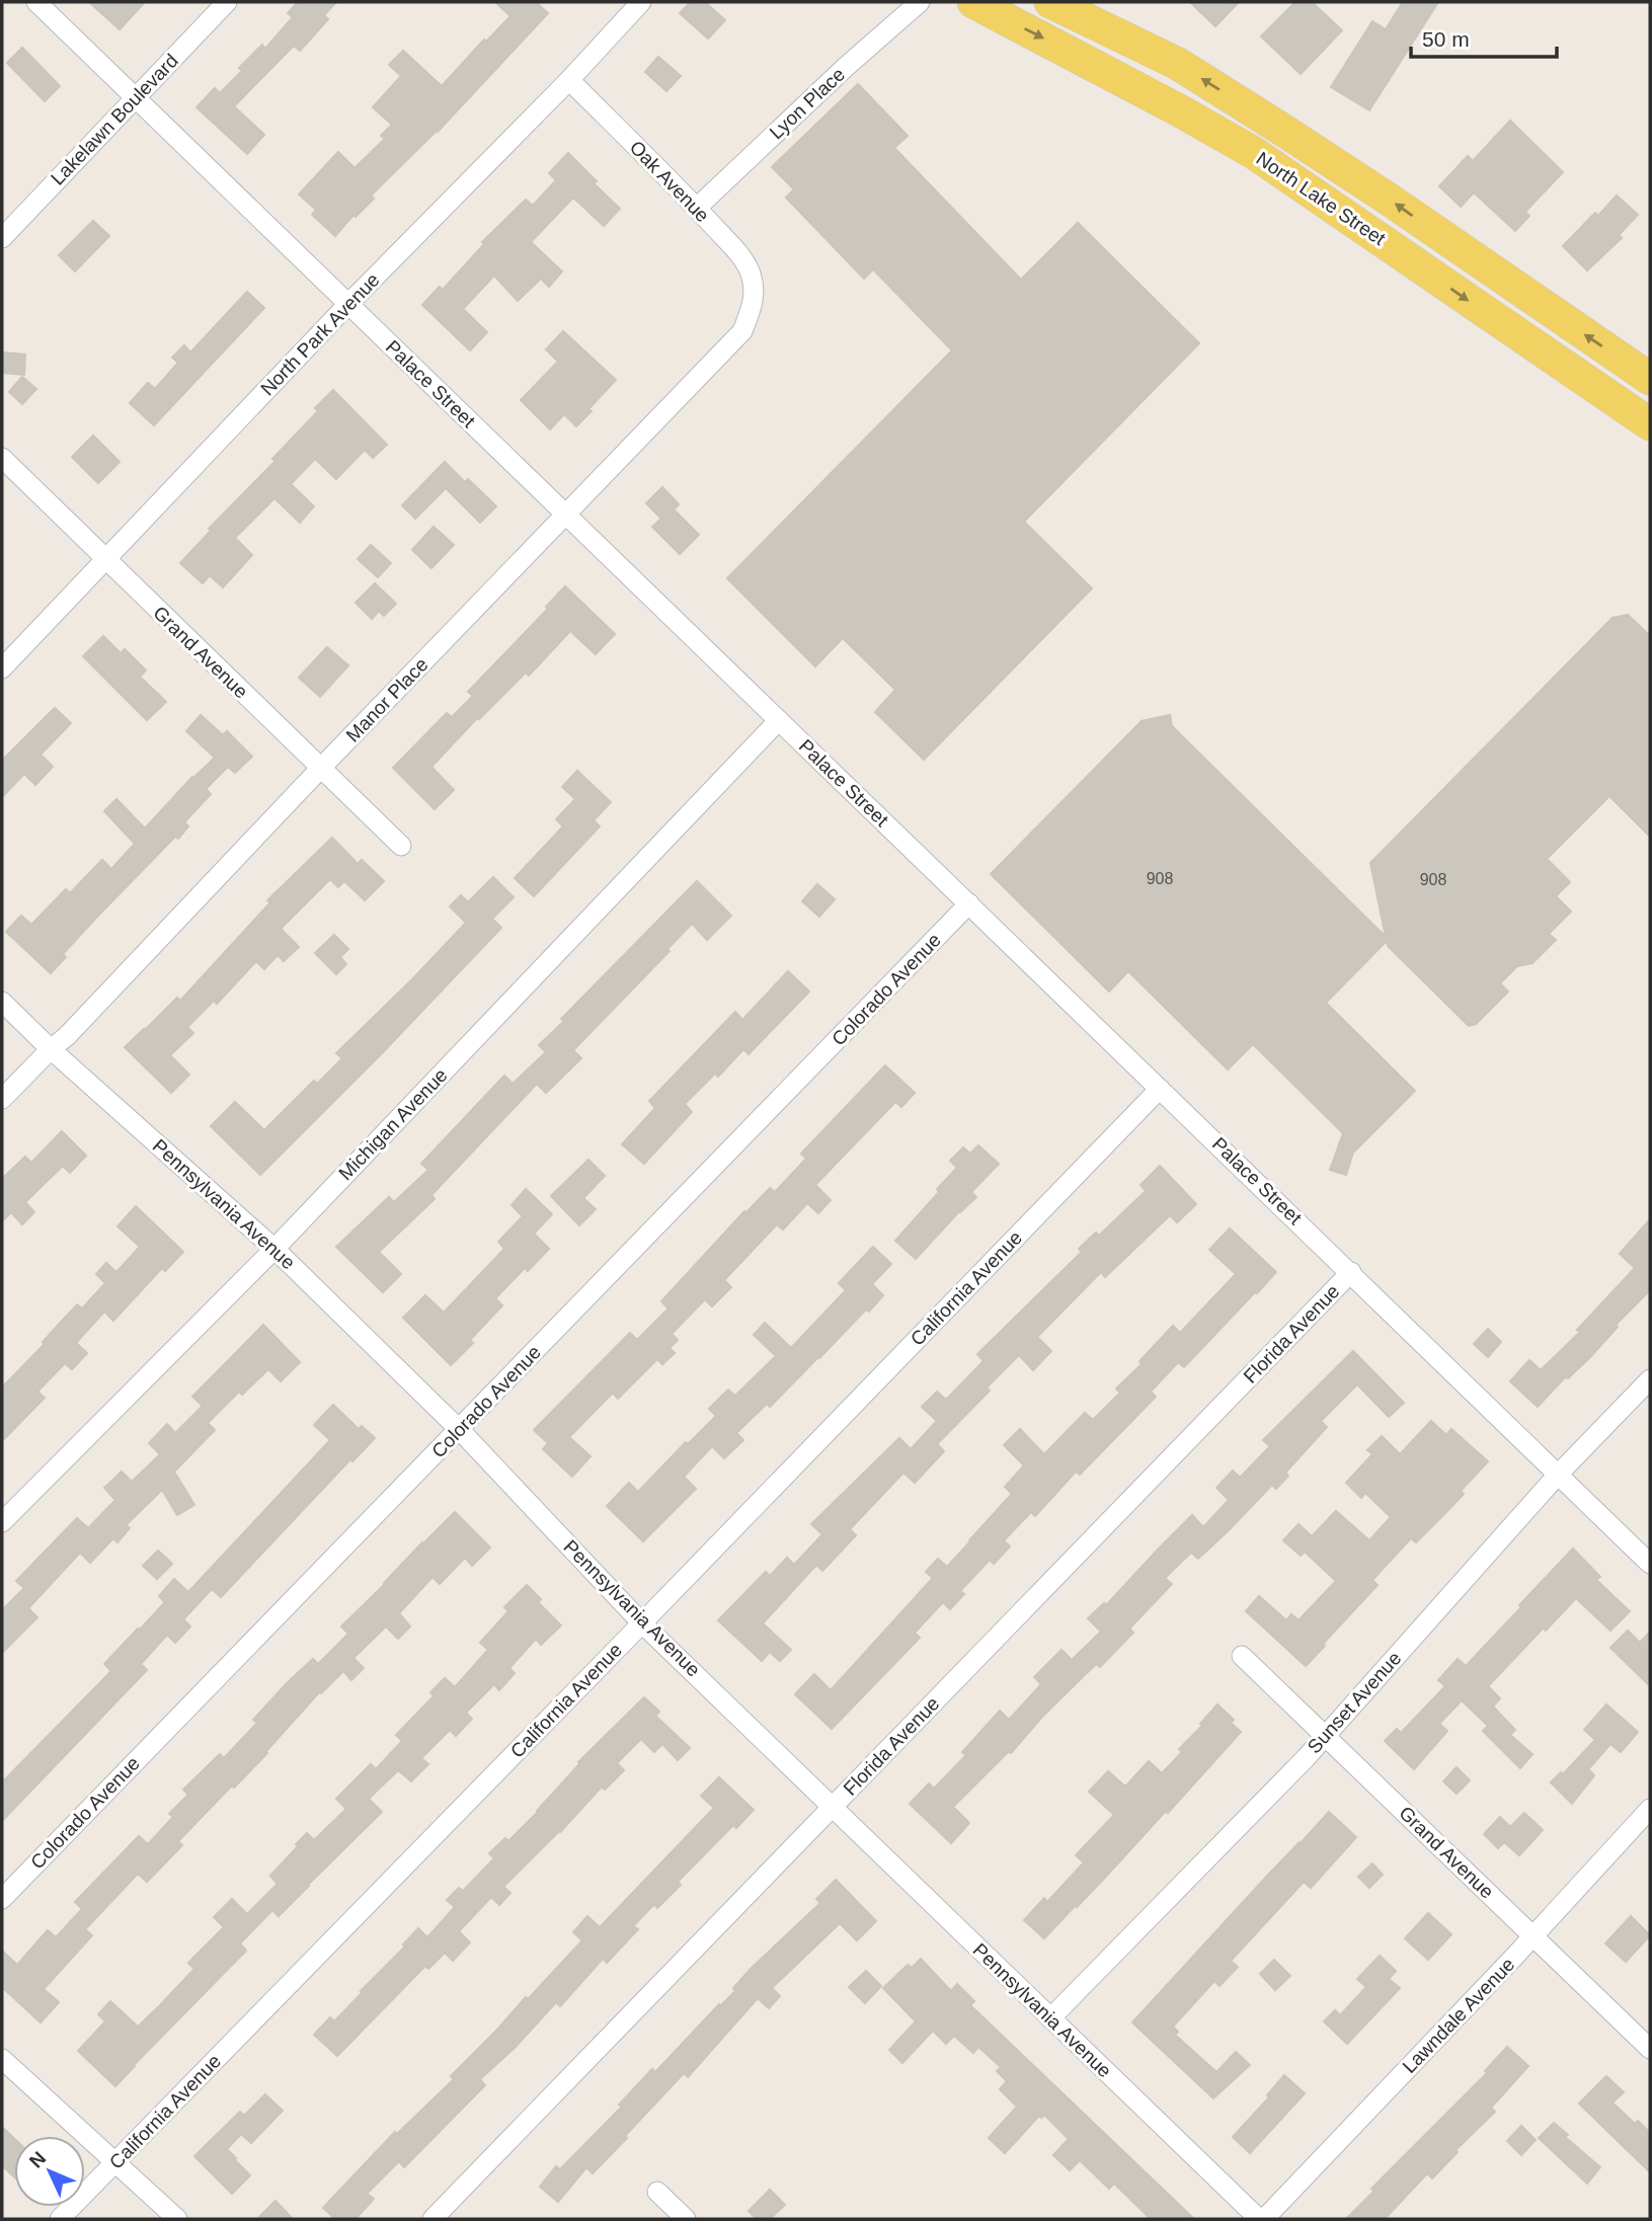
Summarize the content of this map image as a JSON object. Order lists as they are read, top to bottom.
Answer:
{
  "streets": {
    "main road": ["North Lake Street"],
    "street": [
      "Lyon Place",
      "Lakelawn Boulevard",
      "Oak Avenue",
      "North Park Avenue",
      "Palace Street",
      "Grand Avenue",
      "Manor Place",
      "Colorado Avenue",
      "Michigan Avenue",
      "Pennsylvania Avenue",
      "California Avenue",
      "Florida Avenue",
      "Sunset Avenue",
      "Lawndale Avenue"
    ]
  },
  "crossings": [
    ["Lyon Place", "Oak Avenue"],
    ["Lakelawn Boulevard", "Palace Street"],
    ["Oak Avenue", "North Park Avenue"],
    ["Oak Avenue", "Manor Place"],
    ["North Park Avenue", "Palace Street"],
    ["North Park Avenue", "Grand Avenue"],
    ["Palace Street", "Manor Place"],
    ["Palace Street", "Colorado Avenue"],
    ["Palace Street", "Michigan Avenue"],
    ["Palace Street", "California Avenue"],
    ["Palace Street", "Florida Avenue"],
    ["Palace Street", "Sunset Avenue"],
    ["Grand Avenue", "Manor Place"],
    ["Grand Avenue", "Sunset Avenue"],
    ["Grand Avenue", "Lawndale Avenue"],
    ["Manor Place", "Pennsylvania Avenue"],
    ["Colorado Avenue", "Pennsylvania Avenue"],
    ["Michigan Avenue", "Pennsylvania Avenue"],
    ["Pennsylvania Avenue", "California Avenue"],
    ["Pennsylvania Avenue", "Florida Avenue"],
    ["Pennsylvania Avenue", "Sunset Avenue"],
    ["Pennsylvania Avenue", "Lawndale Avenue"]
  ],
  "house_numbers": ["908", "908"],
  "scale_bar": "50 m",
  "north": "top left"
}
